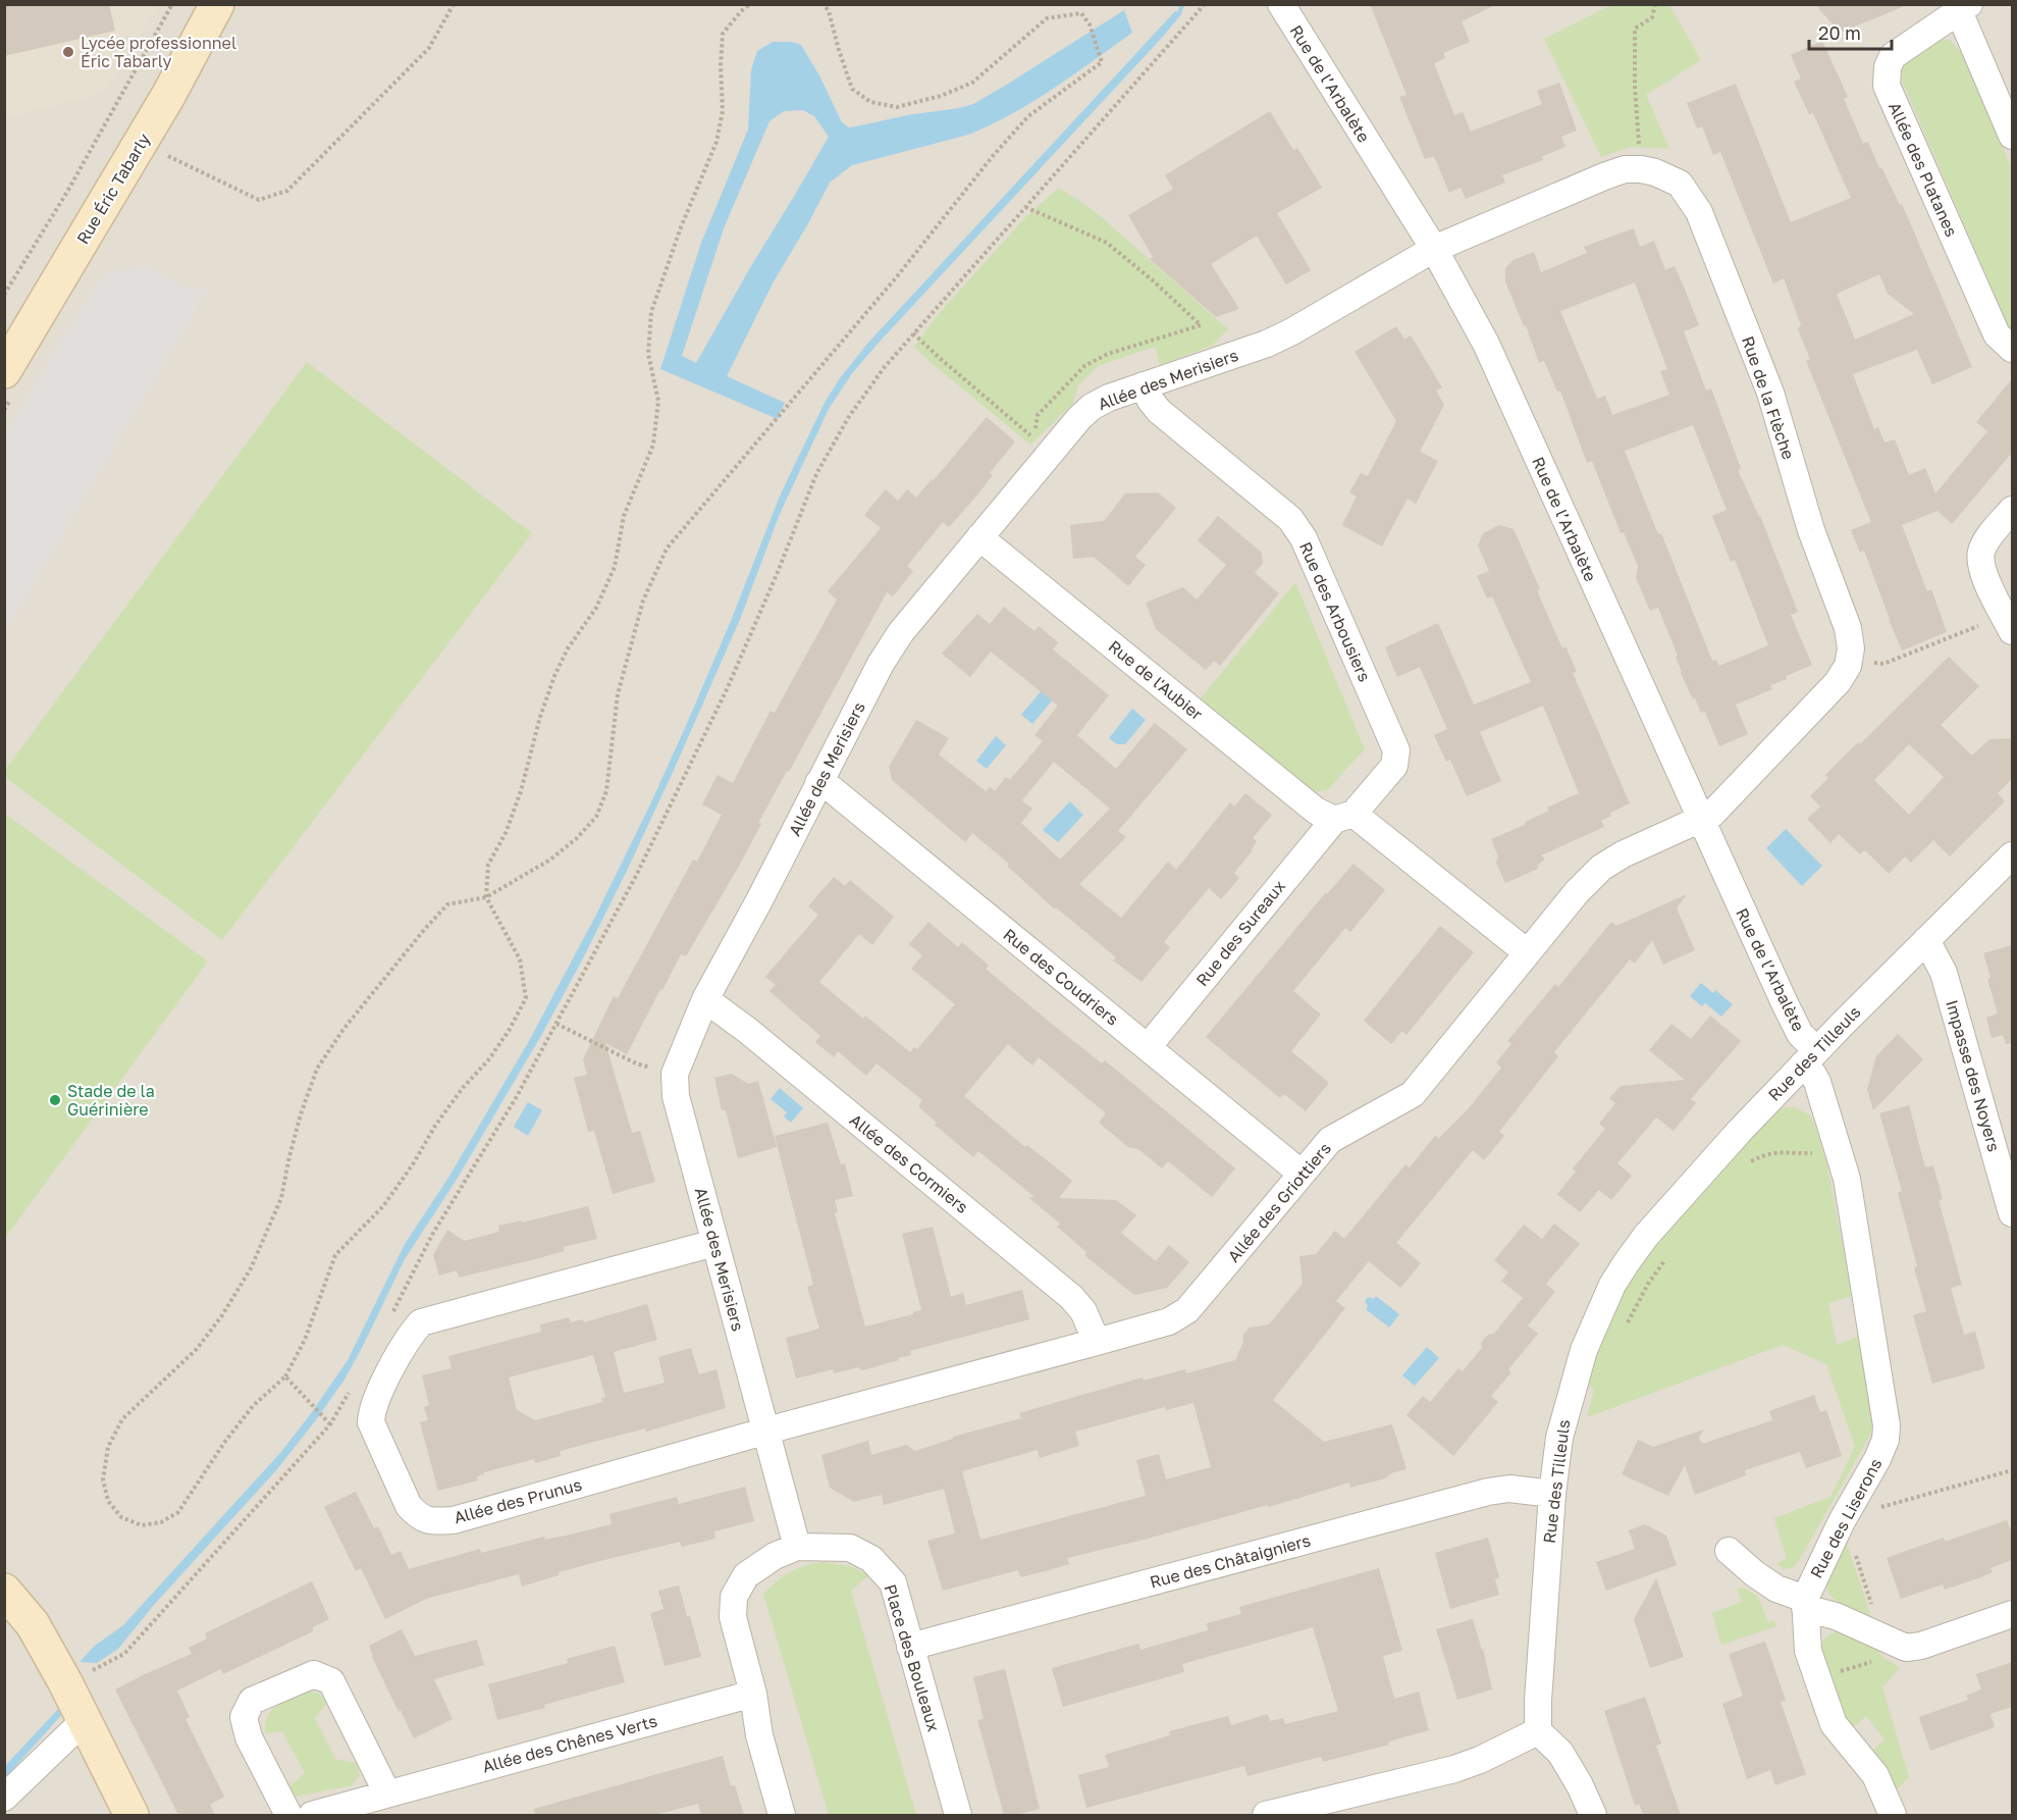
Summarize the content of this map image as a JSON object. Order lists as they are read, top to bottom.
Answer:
{
  "streets": {
    "street": [
      "Rue de l’Arbalète",
      "Allée des Platanes",
      "Rue Éric Tabarly",
      "Allée des Merisiers",
      "Rue de la Flèche",
      "Rue des Arbousiers",
      "Rue de l'Aubier",
      "Rue des Sureaux",
      "Rue des Coudriers",
      "Rue des Tilleuls",
      "Impasse des Noyers",
      "Allée des Cormiers",
      "Allée des Griottiers",
      "Allée des Prunus",
      "Rue des Liserons",
      "Rue des Châtaigniers",
      "Place des Bouleaux",
      "Allée des Chênes Verts"
    ]
  },
  "crossings": [
    ["Rue de l’Arbalète", "Allée des Merisiers"],
    ["Rue de l’Arbalète", "Rue de la Flèche"],
    ["Rue de l’Arbalète", "Rue des Tilleuls"],
    ["Rue de l’Arbalète", "Allée des Griottiers"],
    ["Rue de l’Arbalète", "Rue des Liserons"],
    ["Allée des Merisiers", "Rue de la Flèche"],
    ["Allée des Merisiers", "Rue des Arbousiers"],
    ["Allée des Merisiers", "Rue de l'Aubier"],
    ["Allée des Merisiers", "Rue des Coudriers"],
    ["Allée des Merisiers", "Allée des Cormiers"],
    ["Allée des Merisiers", "Allée des Griottiers"],
    ["Allée des Merisiers", "Allée des Prunus"],
    ["Allée des Merisiers", "Place des Bouleaux"],
    ["Rue des Arbousiers", "Rue de l'Aubier"],
    ["Rue des Arbousiers", "Rue des Sureaux"],
    ["Rue de l'Aubier", "Rue des Sureaux"],
    ["Rue des Sureaux", "Rue des Coudriers"],
    ["Rue des Coudriers", "Allée des Griottiers"],
    ["Rue des Tilleuls", "Impasse des Noyers"],
    ["Rue des Tilleuls", "Rue des Liserons"],
    ["Rue des Tilleuls", "Rue des Châtaigniers"],
    ["Allée des Cormiers", "Allée des Griottiers"],
    ["Allée des Griottiers", "Allée des Prunus"],
    ["Rue des Châtaigniers", "Place des Bouleaux"],
    ["Place des Bouleaux", "Allée des Chênes Verts"]
  ],
  "places": ["Lycée professionnel Éric Tabarly", "Stade de la Guérinière"],
  "scale_bar": "20 m"
}
